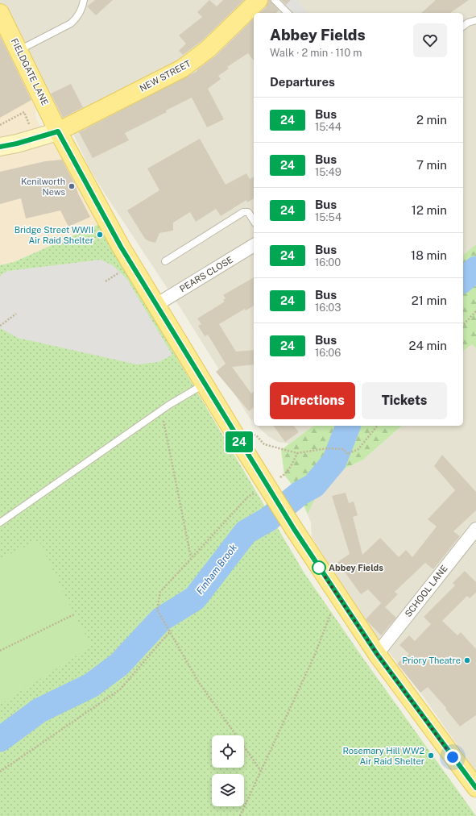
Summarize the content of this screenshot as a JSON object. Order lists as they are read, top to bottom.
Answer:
{
  "streets": {
    "main road": ["FIELDGATE LANE", "NEW STREET"],
    "street": ["PEARS CLOSE", "SCHOOL LANE"]
  },
  "crossings": [
    ["FIELDGATE LANE", "NEW STREET"],
    ["FIELDGATE LANE", "PEARS CLOSE"],
    ["FIELDGATE LANE", "SCHOOL LANE"]
  ],
  "water": ["Finham Brook"],
  "places": [
    "Kenilworth News",
    "Bridge Street WWII Air Raid Shelter",
    "Abbey Fields",
    "Priory Theatre",
    "Rosemary Hill WW2 Air Raid Shelter"
  ],
  "lines": ["bus line 24"],
  "page": {
    "on_map": "24",
    "heading": [
      ["Abbey Fields", "Walk · 2 min · 110 m"],
      "Departures"
    ],
    "list": [
      {
        "mark": "24",
        "name": "Bus",
        "note": "15:44",
        "value": "2 min"
      },
      {
        "mark": "24",
        "name": "Bus",
        "note": "15:49",
        "value": "7 min"
      },
      {
        "mark": "24",
        "name": "Bus",
        "note": "15:54",
        "value": "12 min"
      },
      {
        "mark": "24",
        "name": "Bus",
        "note": "16:00",
        "value": "18 min"
      },
      {
        "mark": "24",
        "name": "Bus",
        "note": "16:03",
        "value": "21 min"
      },
      {
        "mark": "24",
        "name": "Bus",
        "note": "16:06",
        "value": "24 min"
      }
    ],
    "buttons": ["Directions", "Tickets"]
  }
}
